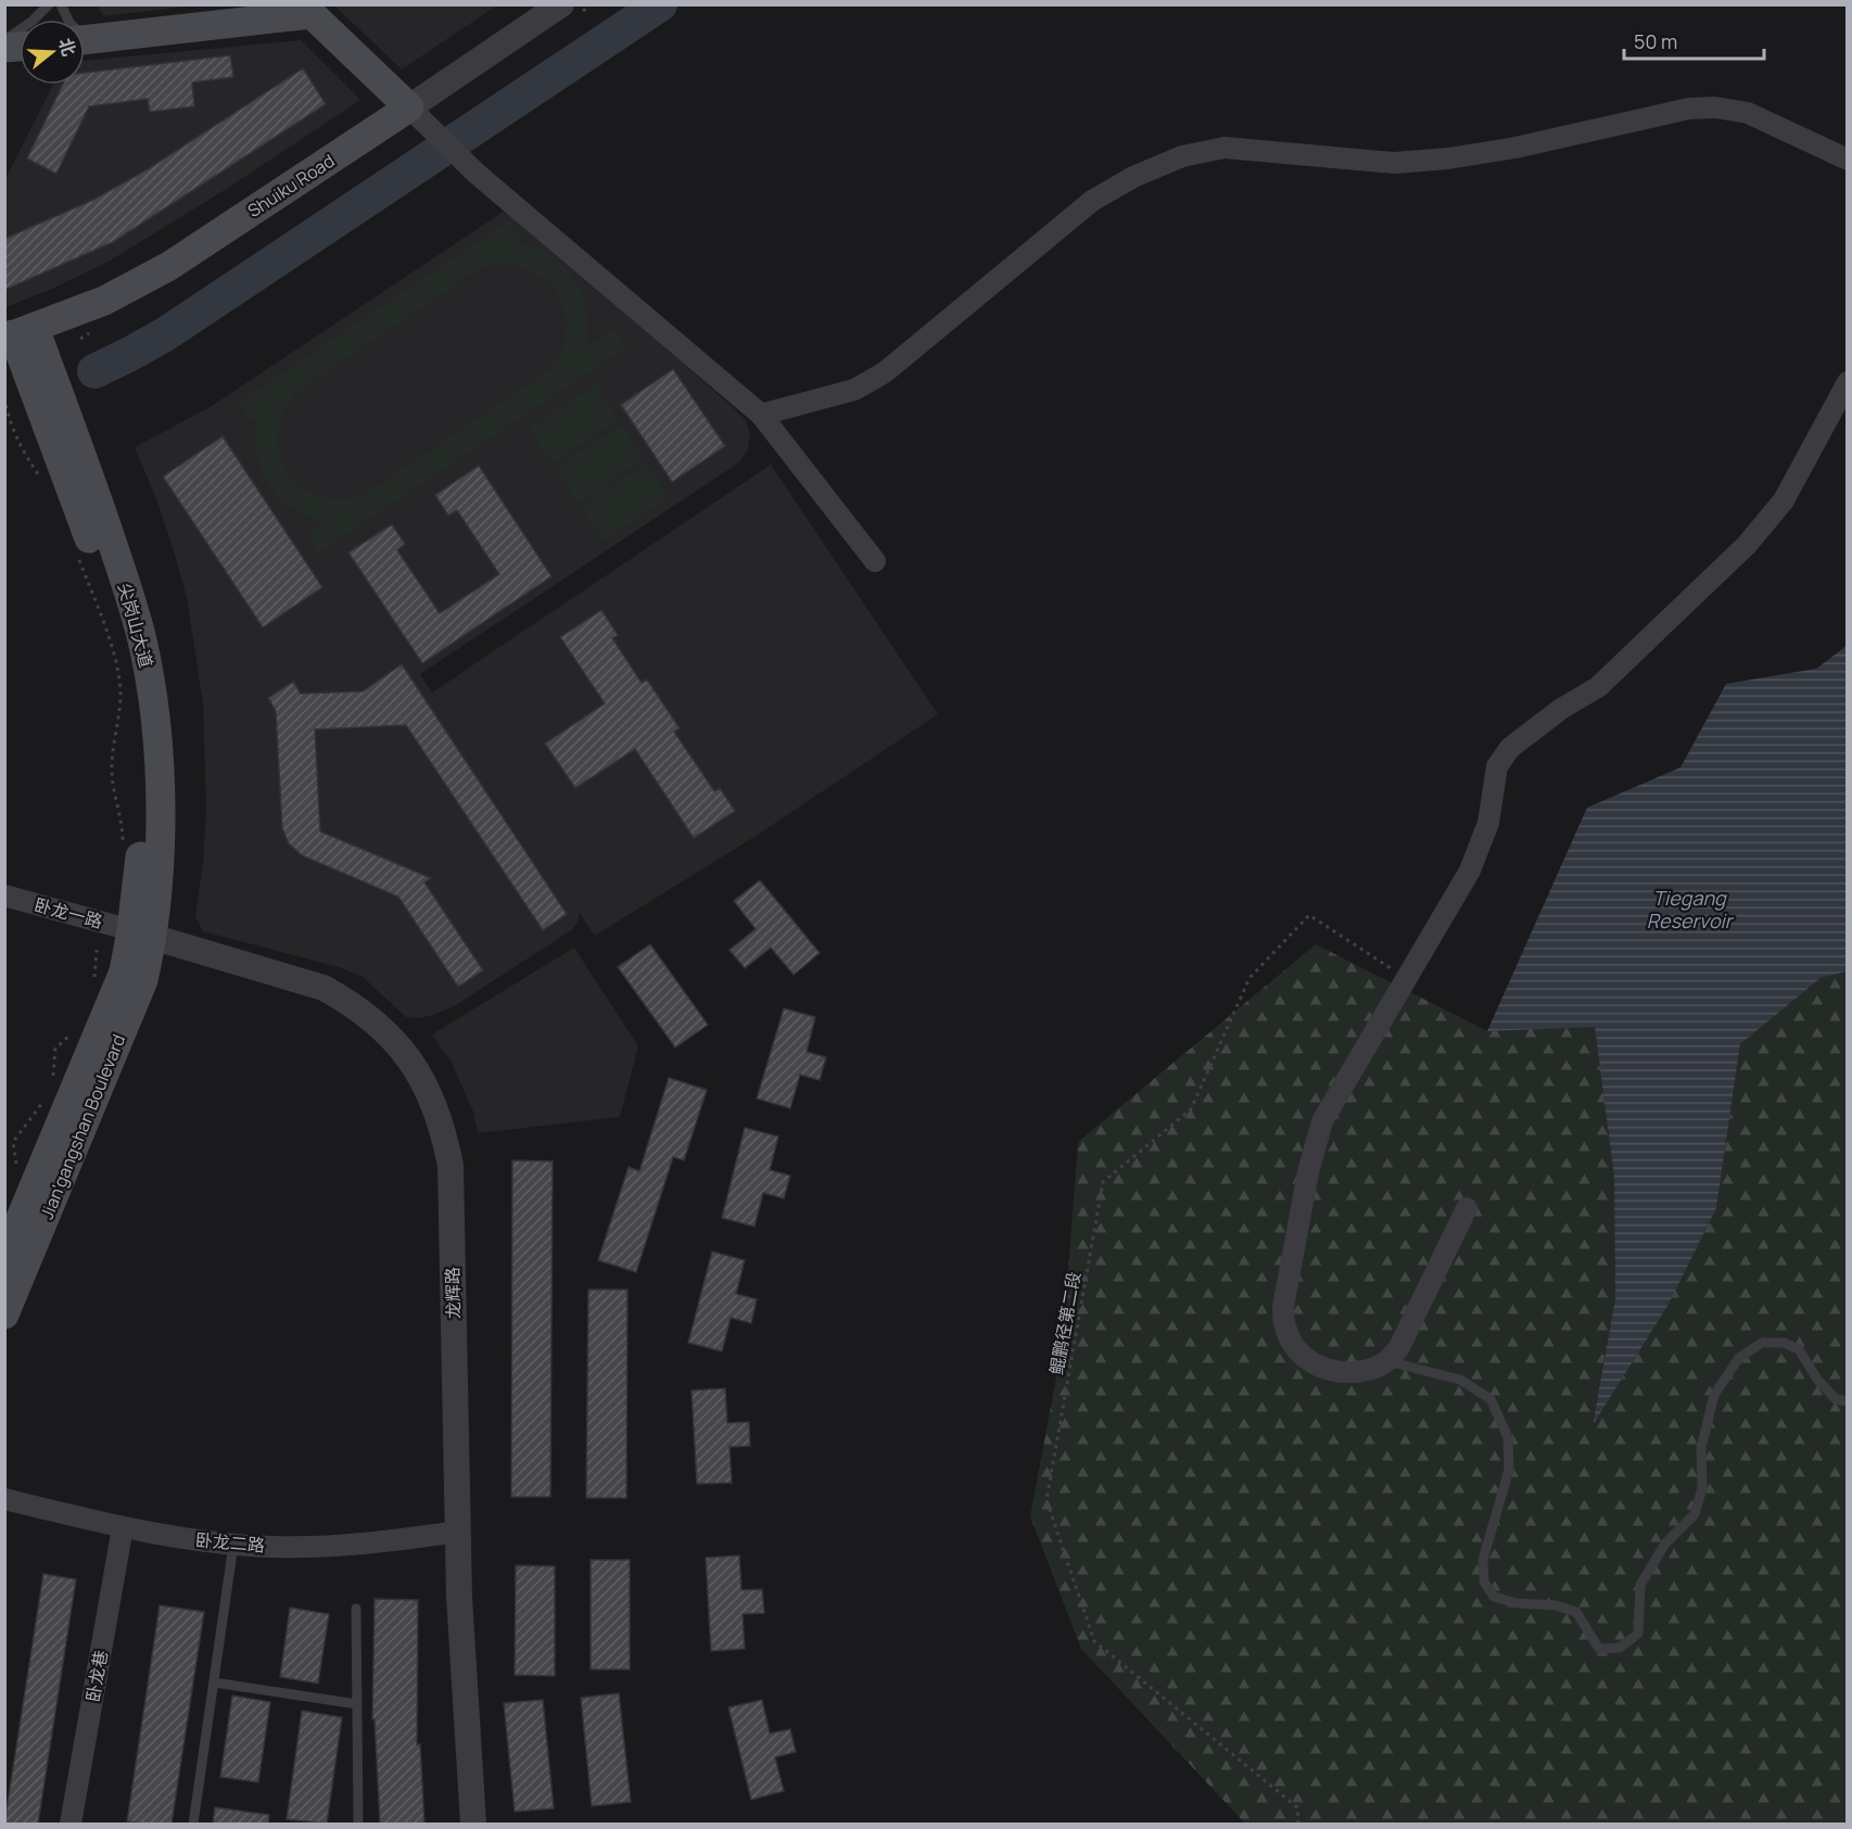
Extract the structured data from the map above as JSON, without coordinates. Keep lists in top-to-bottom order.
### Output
{
  "streets": {
    "main road": ["Shuiku Road", "尖岗山大道", "Jian'gangshan Boulevard"],
    "street": [
      "卧龙一路",
      "龙辉路",
      "卧龙二路",
      "卧龙巷"
    ],
    "path": ["鲲鹏径第二段"]
  },
  "crossings": [
    ["Shuiku Road", "尖岗山大道"],
    ["尖岗山大道", "卧龙一路"],
    ["尖岗山大道", "Jian'gangshan Boulevard"],
    ["尖岗山大道", "龙辉路"],
    ["卧龙一路", "Jian'gangshan Boulevard"],
    ["卧龙一路", "龙辉路"],
    ["Jian'gangshan Boulevard", "龙辉路"],
    ["龙辉路", "卧龙二路"],
    ["卧龙二路", "卧龙巷"]
  ],
  "water": ["Tiegang Reservoir"],
  "scale_bar": "50 m",
  "north": "right"
}
